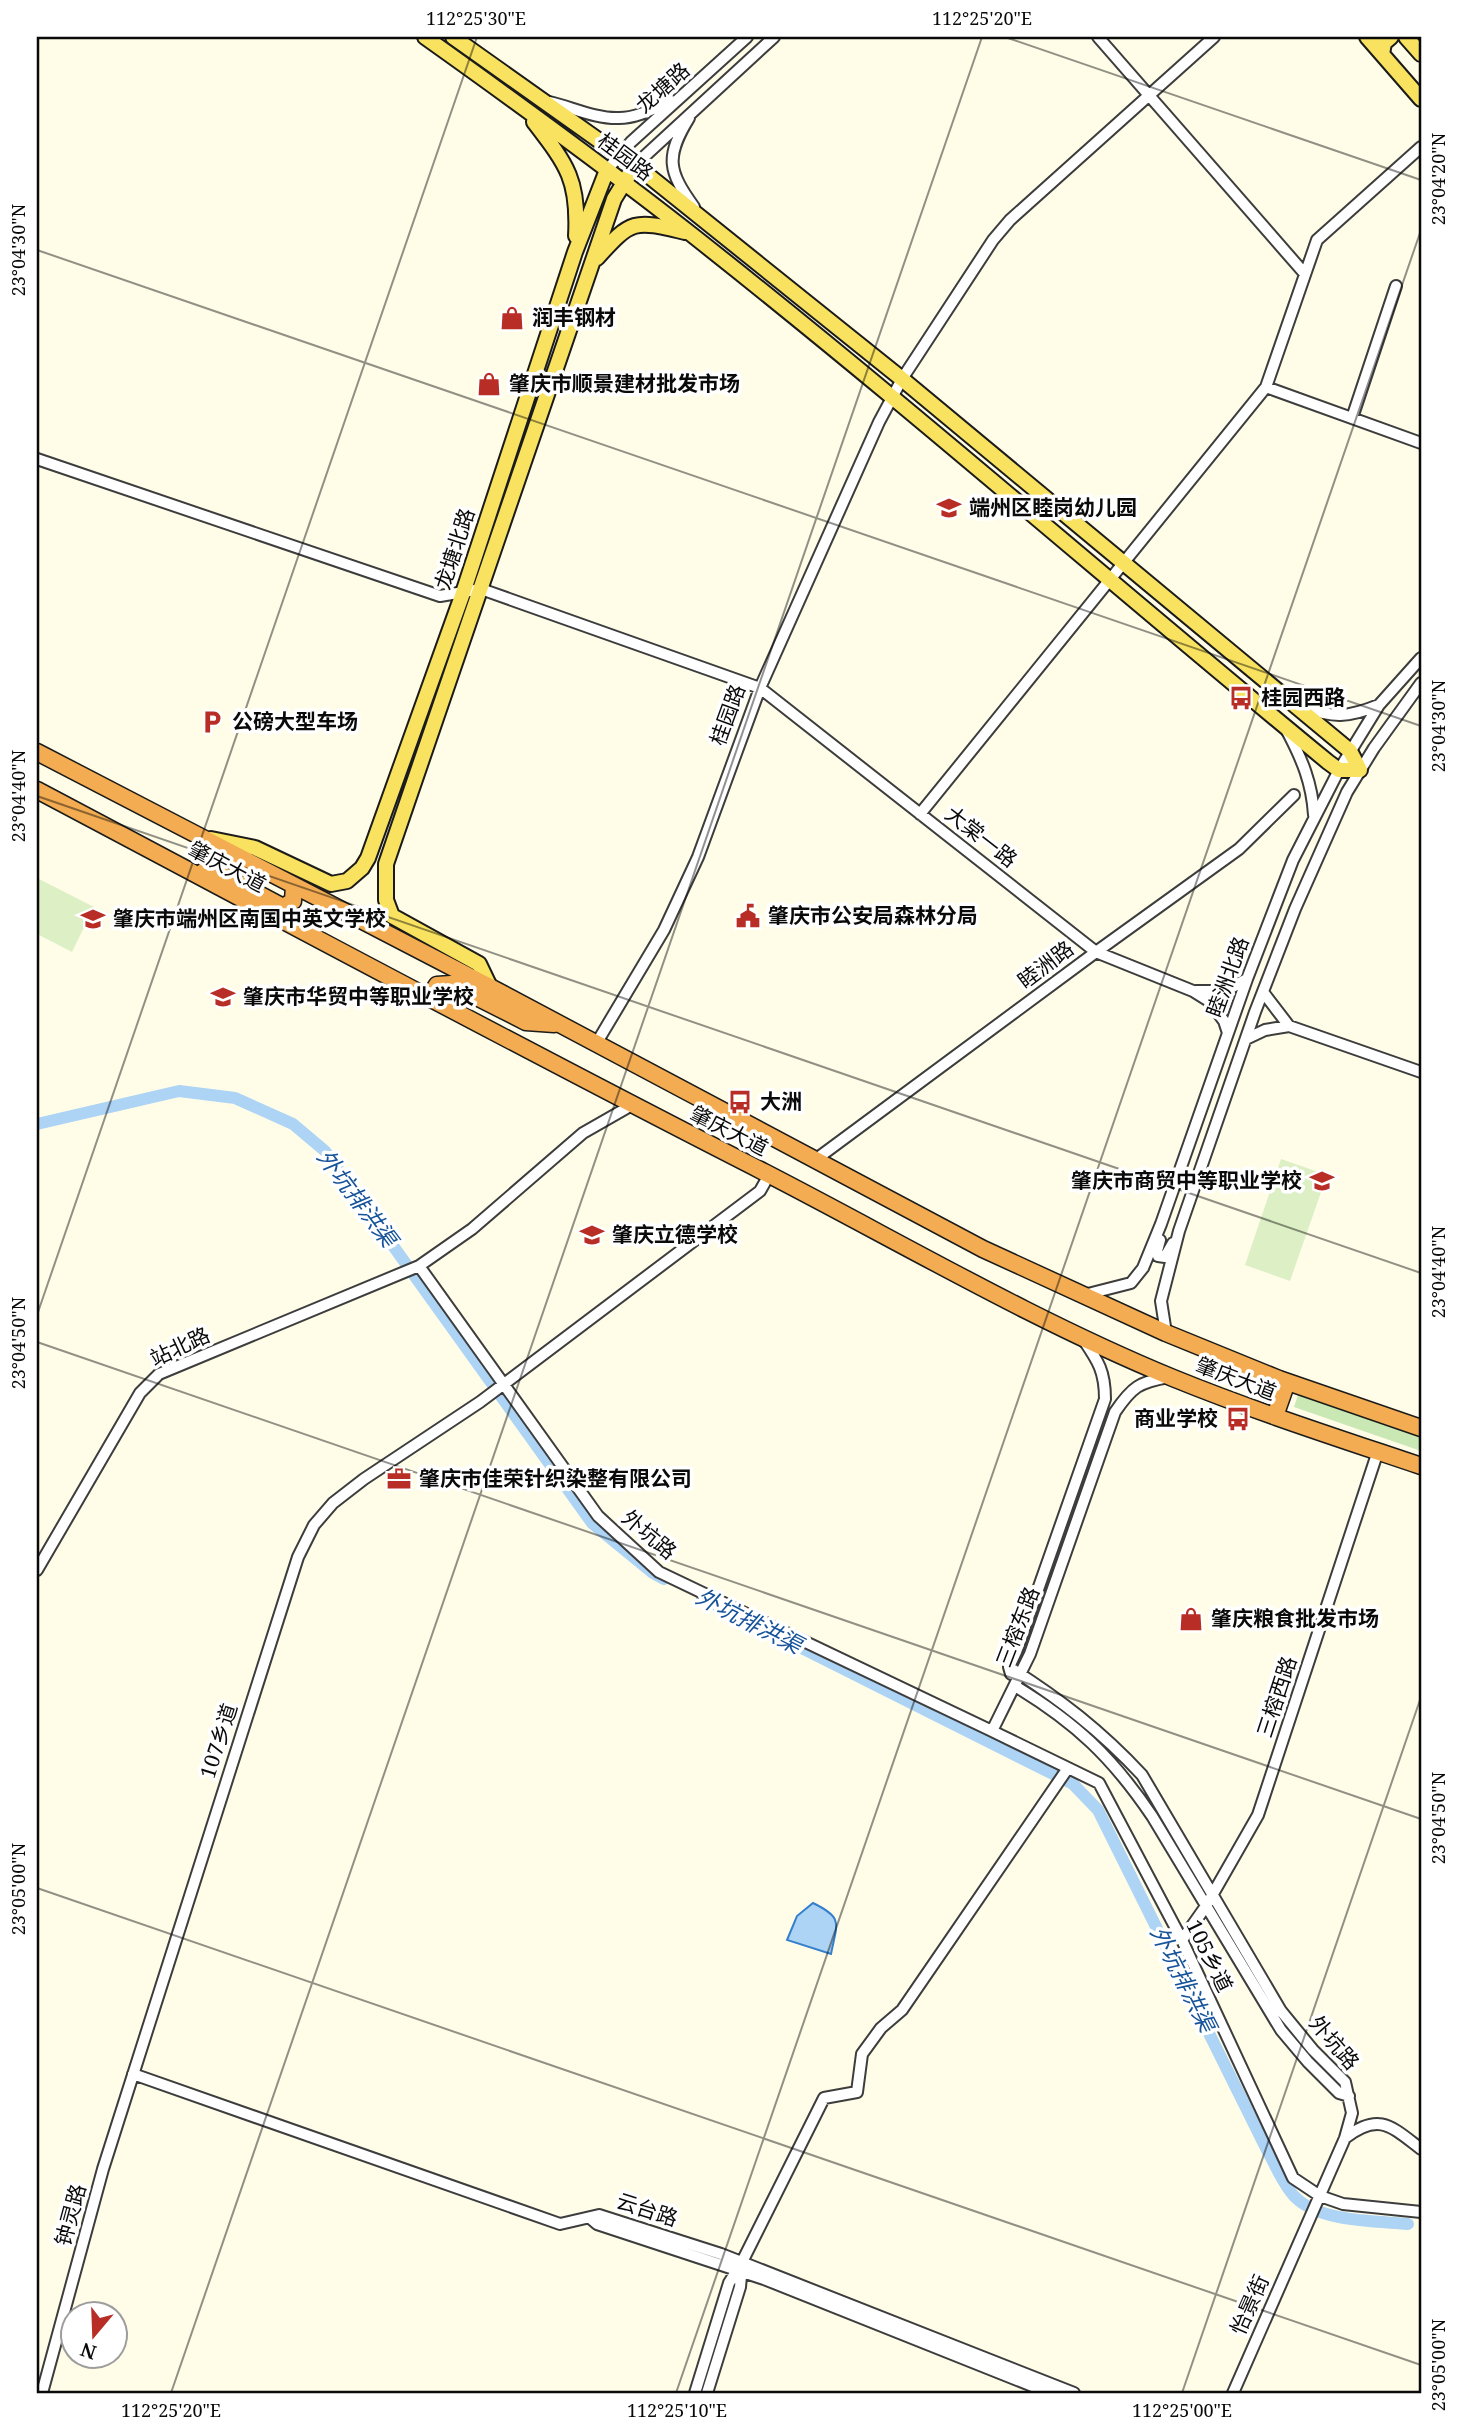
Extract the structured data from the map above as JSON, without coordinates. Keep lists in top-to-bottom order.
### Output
{
  "streets": {
    "highway": ["肇庆大道"],
    "main road": ["桂园路", "龙塘北路"],
    "street": [
      "龙塘路",
      "大棠一路",
      "睦洲路",
      "睦洲北路",
      "站北路",
      "外坑路",
      "三榕东路",
      "三榕西路",
      "107乡道",
      "105乡道",
      "云台路",
      "钟灵路",
      "怡景街"
    ]
  },
  "crossings": [
    ["龙塘路", "桂园路"],
    ["桂园路", "龙塘北路"],
    ["桂园路", "大棠一路"],
    ["桂园路", "肇庆大道"],
    ["桂园路", "睦洲北路"],
    ["龙塘北路", "大棠一路"],
    ["龙塘北路", "肇庆大道"],
    ["大棠一路", "睦洲路"],
    ["肇庆大道", "睦洲路"],
    ["肇庆大道", "睦洲北路"],
    ["肇庆大道", "三榕东路"],
    ["肇庆大道", "三榕西路"],
    ["肇庆大道", "107乡道"],
    ["站北路", "外坑路"],
    ["外坑路", "三榕东路"],
    ["外坑路", "三榕西路"],
    ["外坑路", "107乡道"],
    ["外坑路", "105乡道"],
    ["外坑路", "怡景街"],
    ["三榕西路", "105乡道"],
    ["107乡道", "云台路"],
    ["107乡道", "钟灵路"],
    ["105乡道", "怡景街"]
  ],
  "water": ["外坑排洪渠"],
  "places": {
    "shop": ["润丰钢材", "肇庆市顺景建材批发市场", "肇庆粮食批发市场"],
    "school or university": [
      "端州区睦岗幼儿园",
      "肇庆市端州区南国中英文学校",
      "肇庆市华贸中等职业学校",
      "肇庆市商贸中等职业学校",
      "肇庆立德学校"
    ],
    "bus stop": ["桂园西路", "大洲", "商业学校"],
    "parking": ["公磅大型车场"],
    "public building": ["肇庆市公安局森林分局"],
    "office": ["肇庆市佳荣针织染整有限公司"]
  },
  "north": "bottom",
  "coordinates": [
    "112°25'30\"E",
    "112°25'20\"E",
    "23°04'20\"N",
    "23°04'30\"N",
    "23°04'40\"N",
    "23°04'50\"N",
    "23°05'00\"N",
    "112°25'10\"E",
    "112°25'00\"E"
  ]
}
